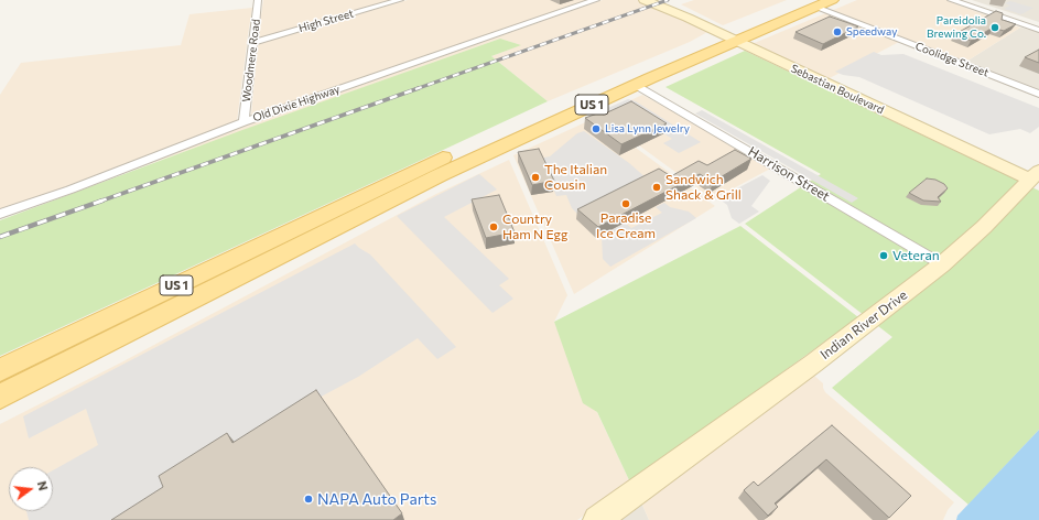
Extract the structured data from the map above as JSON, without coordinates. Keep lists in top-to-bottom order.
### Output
{
  "streets": {
    "main road": ["US 1"],
    "street": [
      "High Street",
      "Coolidge Street",
      "Woodmere Road",
      "Sebastian Boulevard",
      "Old Dixie Highway",
      "Harrison Street",
      "Indian River Drive"
    ]
  },
  "crossings": [
    ["High Street", "Woodmere Road"],
    ["Coolidge Street", "US 1"],
    ["Woodmere Road", "Old Dixie Highway"],
    ["Sebastian Boulevard", "US 1"],
    ["Sebastian Boulevard", "Indian River Drive"],
    ["US 1", "Harrison Street"],
    ["Harrison Street", "Indian River Drive"]
  ],
  "places": [
    "Pareidolia Brewing Co.",
    "Speedway",
    "Lisa Lynn Jewelry",
    "The Italian Cousin",
    "Sandwich Shack & Grill",
    "Paradise Ice Cream",
    "Country Ham N Egg",
    "Veteran",
    "NAPA Auto Parts"
  ],
  "north": "right"
}
